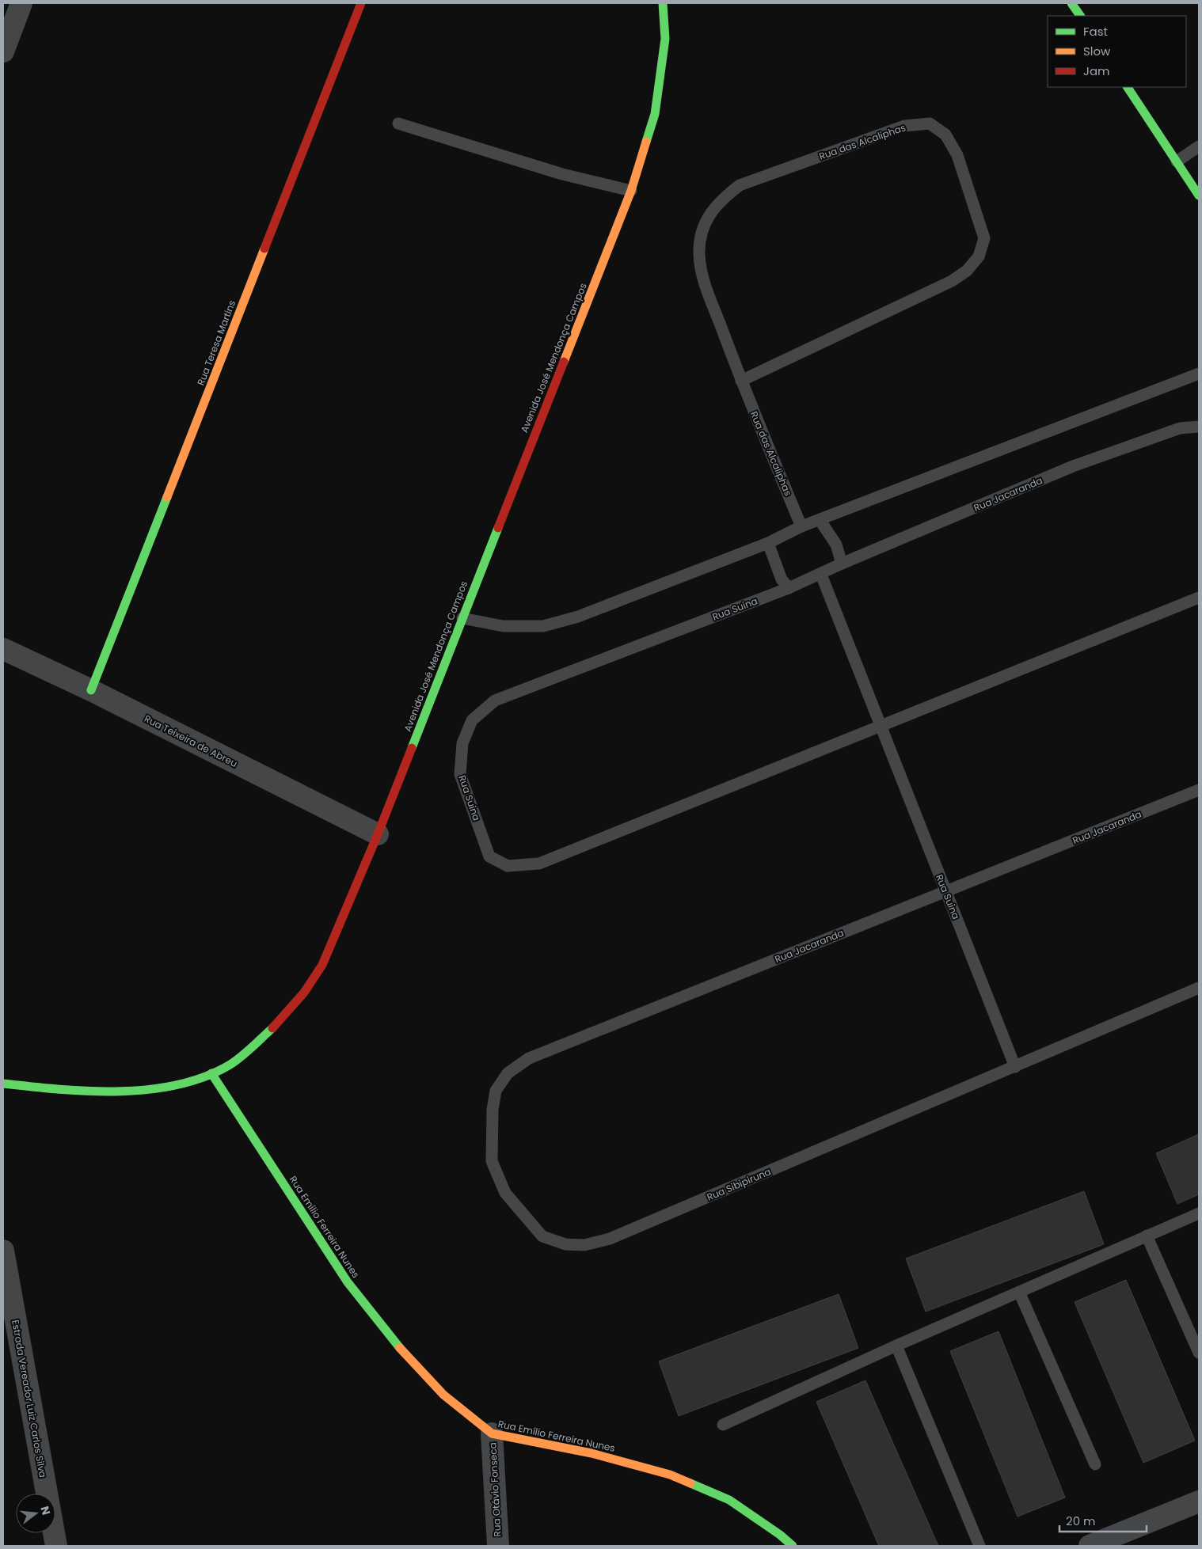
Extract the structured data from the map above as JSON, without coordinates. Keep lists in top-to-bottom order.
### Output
{
  "streets": {
    "main road": ["Rua Teresa Martins", "Avenida José Mendonça Campos", "Rua Emílio Ferreira Nunes"],
    "street": ["Rua Teixeira de Abreu", "Estrada Vereador Luiz Carlos Silva", "Rua Otávio Fonseca"],
    "lane": [
      "Rua das Alcaliphas",
      "Rua Jacaranda",
      "Rua Suina",
      "Rua Sibipiruna"
    ]
  },
  "crossings": [
    ["Rua Teresa Martins", "Rua Teixeira de Abreu"],
    ["Avenida José Mendonça Campos", "Rua Teixeira de Abreu"],
    ["Avenida José Mendonça Campos", "Rua Emílio Ferreira Nunes"],
    ["Rua Jacaranda", "Rua Suina"],
    ["Rua Jacaranda", "Rua Sibipiruna"],
    ["Rua Suina", "Rua Sibipiruna"],
    ["Rua Emílio Ferreira Nunes", "Rua Otávio Fonseca"]
  ],
  "legend": ["Fast", "Slow", "Jam"],
  "scale_bar": "20 m",
  "north": "right"
}
